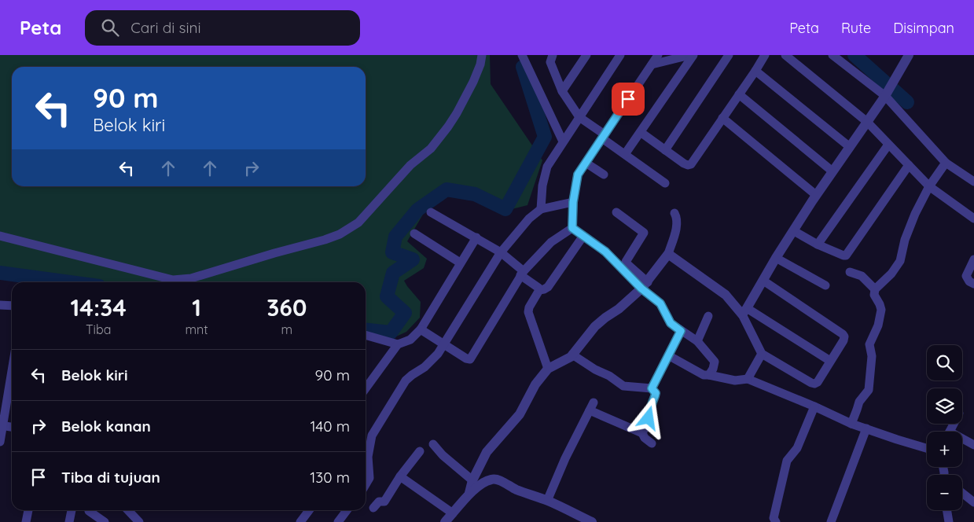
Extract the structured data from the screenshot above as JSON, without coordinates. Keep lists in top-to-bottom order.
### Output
{
  "page": {
    "header": "Peta",
    "search": "Cari di sini",
    "nav": ["Peta", "Rute", "Disimpan"],
    "turn": ["90 m", "Belok kiri"],
    "eta": [
      "14:34",
      "Tiba",
      "1",
      "mnt",
      "360",
      "m"
    ],
    "map_buttons": ["+", "−"],
    "list": [
      {
        "name": "Belok kiri",
        "value": "90 m"
      },
      {
        "name": "Belok kanan",
        "value": "140 m"
      },
      {
        "name": "Tiba di tujuan",
        "value": "130 m"
      }
    ]
  }
}
